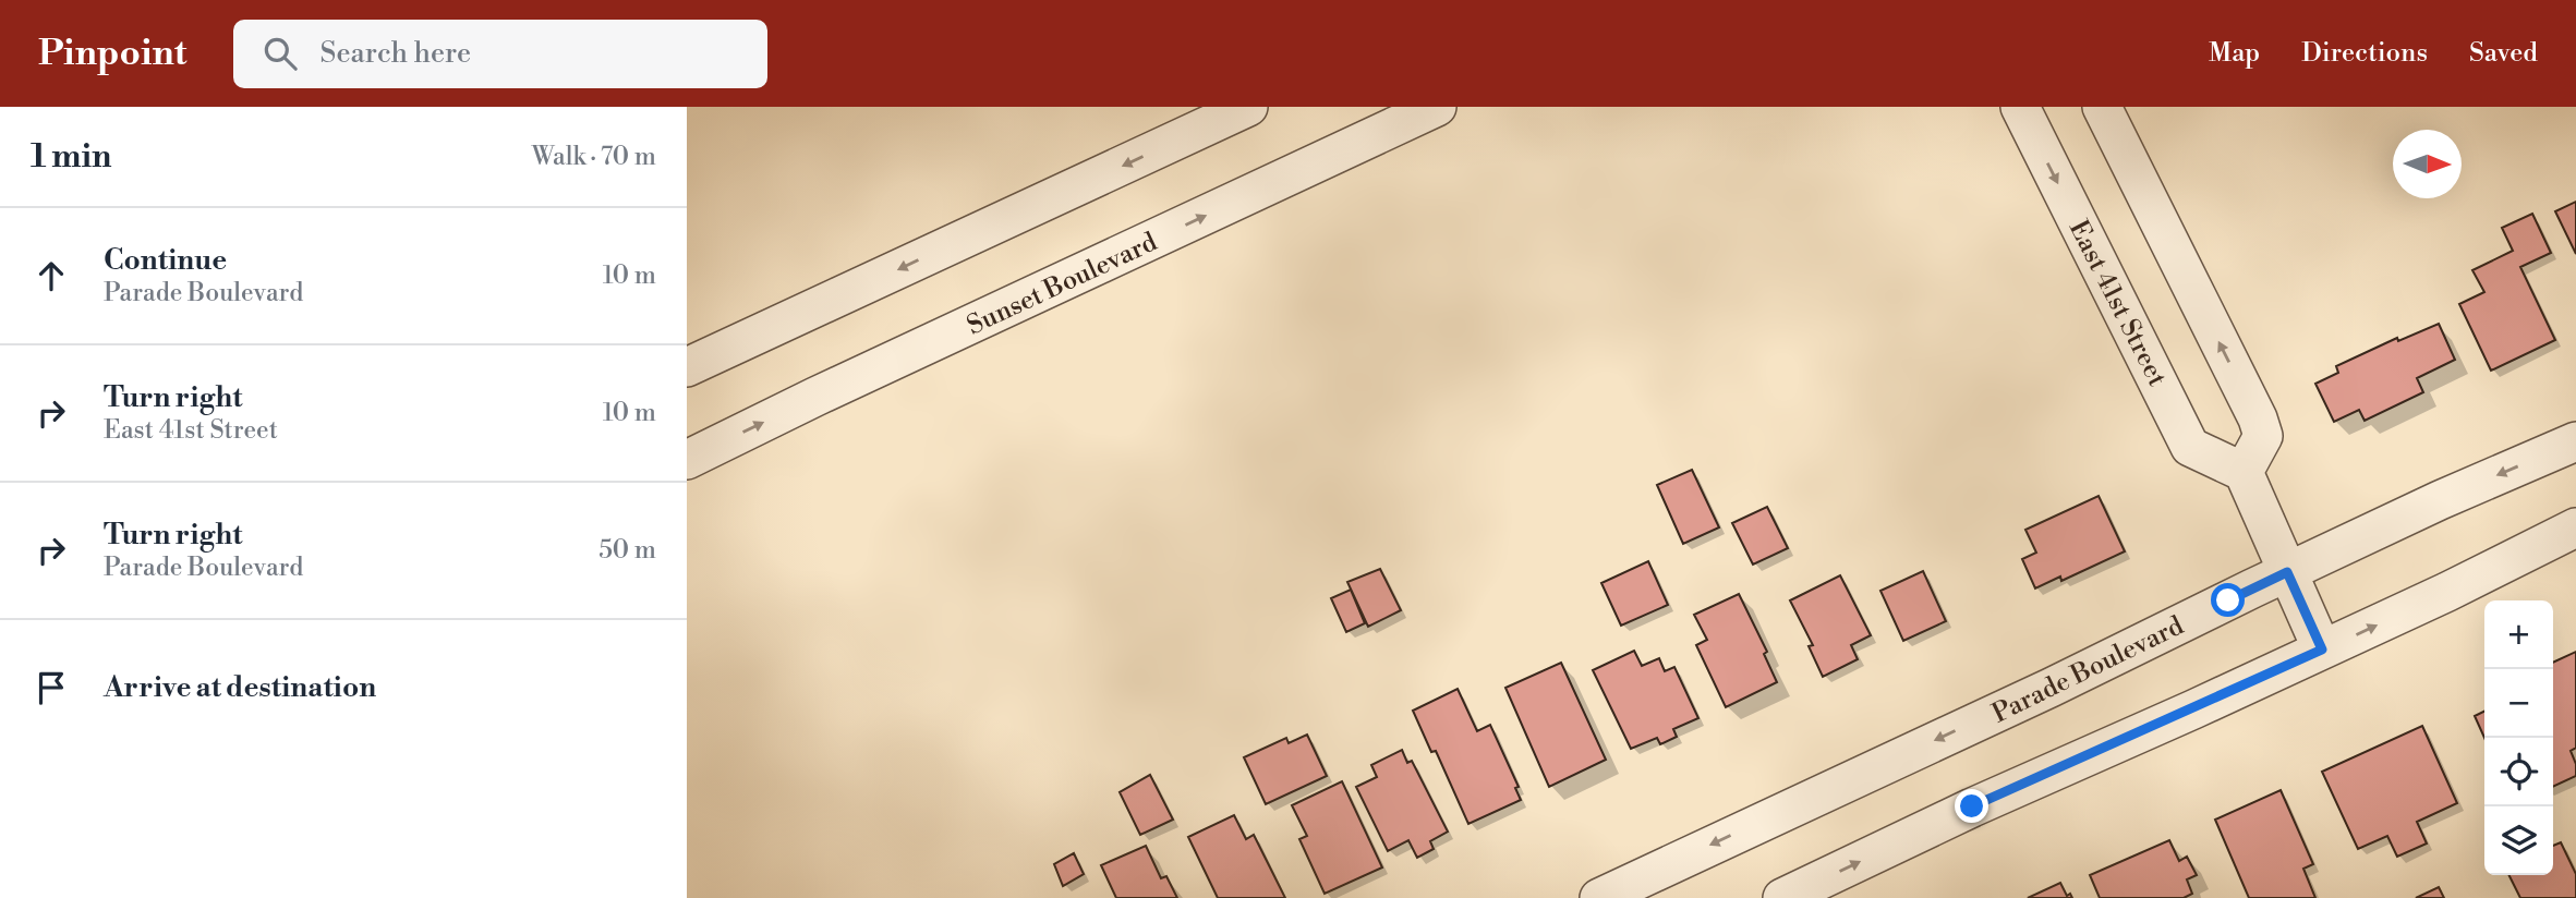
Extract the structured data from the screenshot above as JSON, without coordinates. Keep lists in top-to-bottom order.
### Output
{
  "streets": {
    "street": ["Sunset Boulevard", "East 41st Street", "Parade Boulevard"]
  },
  "north": "right",
  "page": {
    "header": "Pinpoint",
    "search": "Search here",
    "nav": ["Map", "Directions", "Saved"],
    "heading": ["1 min", "Walk · 70 m"],
    "list": [
      ["Continue", "Parade Boulevard", "10 m"],
      ["Turn right", "East 41st Street", "10 m"],
      ["Turn right", "Parade Boulevard", "50 m"],
      "Arrive at destination"
    ],
    "map_buttons": ["+", "−"]
  }
}
